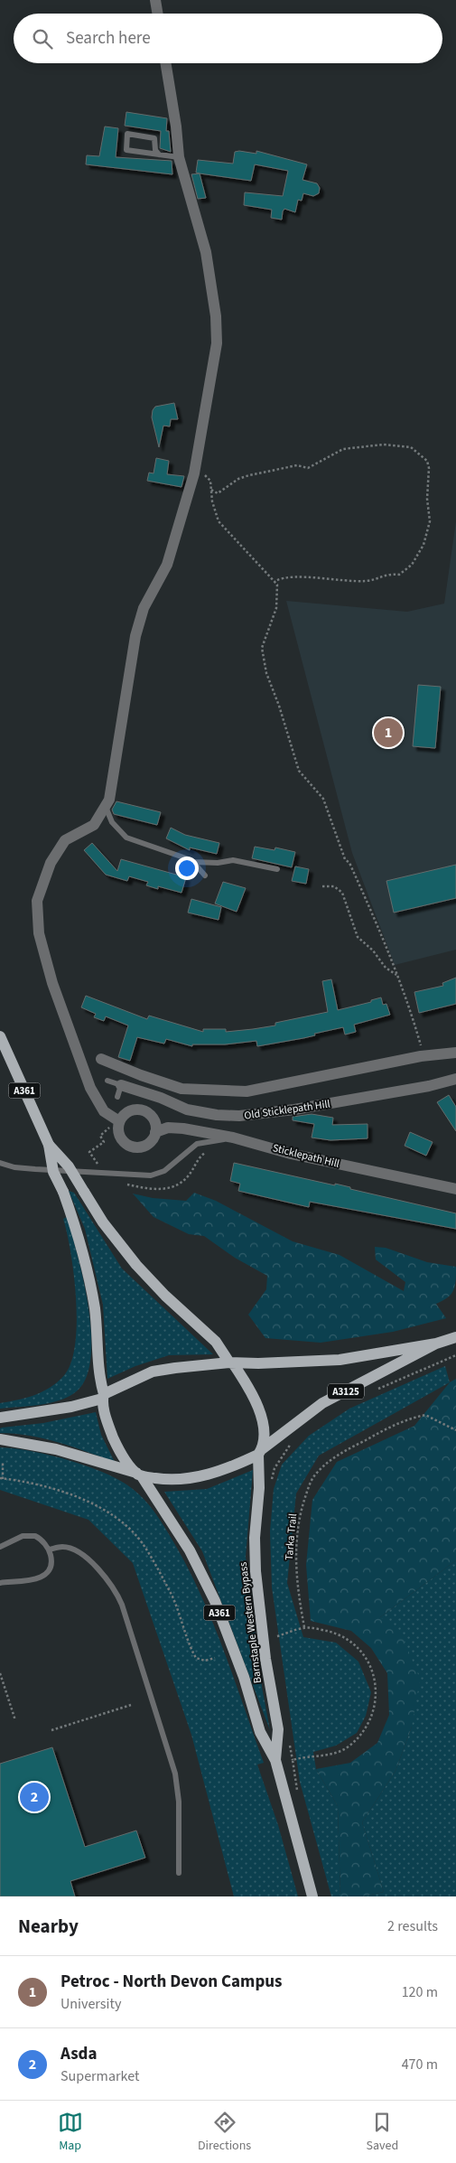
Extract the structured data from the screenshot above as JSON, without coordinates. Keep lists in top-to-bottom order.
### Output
{
  "streets": {
    "main road": ["A361", "A3125", "Barnstaple Western Bypass"],
    "street": ["Old Sticklepath Hill", "Sticklepath Hill"],
    "path": ["Tarka Trail"]
  },
  "crossings": [
    ["A361", "A3125"],
    ["A361", "Barnstaple Western Bypass"],
    ["A3125", "Barnstaple Western Bypass"]
  ],
  "page": {
    "search": "Search here",
    "pins": ["1", "2"],
    "heading": ["Nearby", "2 results"],
    "list": [
      {
        "mark": "1",
        "name": "Petroc - North Devon Campus",
        "note": "University",
        "value": "120 m"
      },
      {
        "mark": "2",
        "name": "Asda",
        "note": "Supermarket",
        "value": "470 m"
      }
    ],
    "nav": ["Map", "Directions", "Saved"]
  }
}
